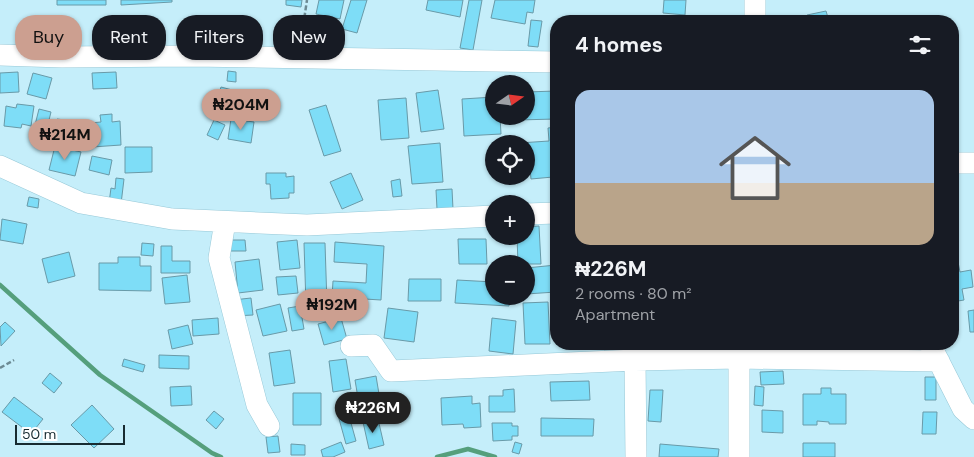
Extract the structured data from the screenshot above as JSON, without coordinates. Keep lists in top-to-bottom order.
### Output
{
  "scale_bar": "50 m",
  "north": "right",
  "page": {
    "chip": [
      "Buy",
      "Rent",
      "Filters",
      "New"
    ],
    "heading": "4 homes",
    "map_buttons": ["+", "−"],
    "list": [
      {
        "name": "₦226M",
        "note": "2 rooms · 80 m² · Apartment"
      }
    ],
    "price": [
      "₦204M",
      "₦214M",
      "₦192M",
      "₦226M"
    ],
    "scale": "50 m"
  }
}
